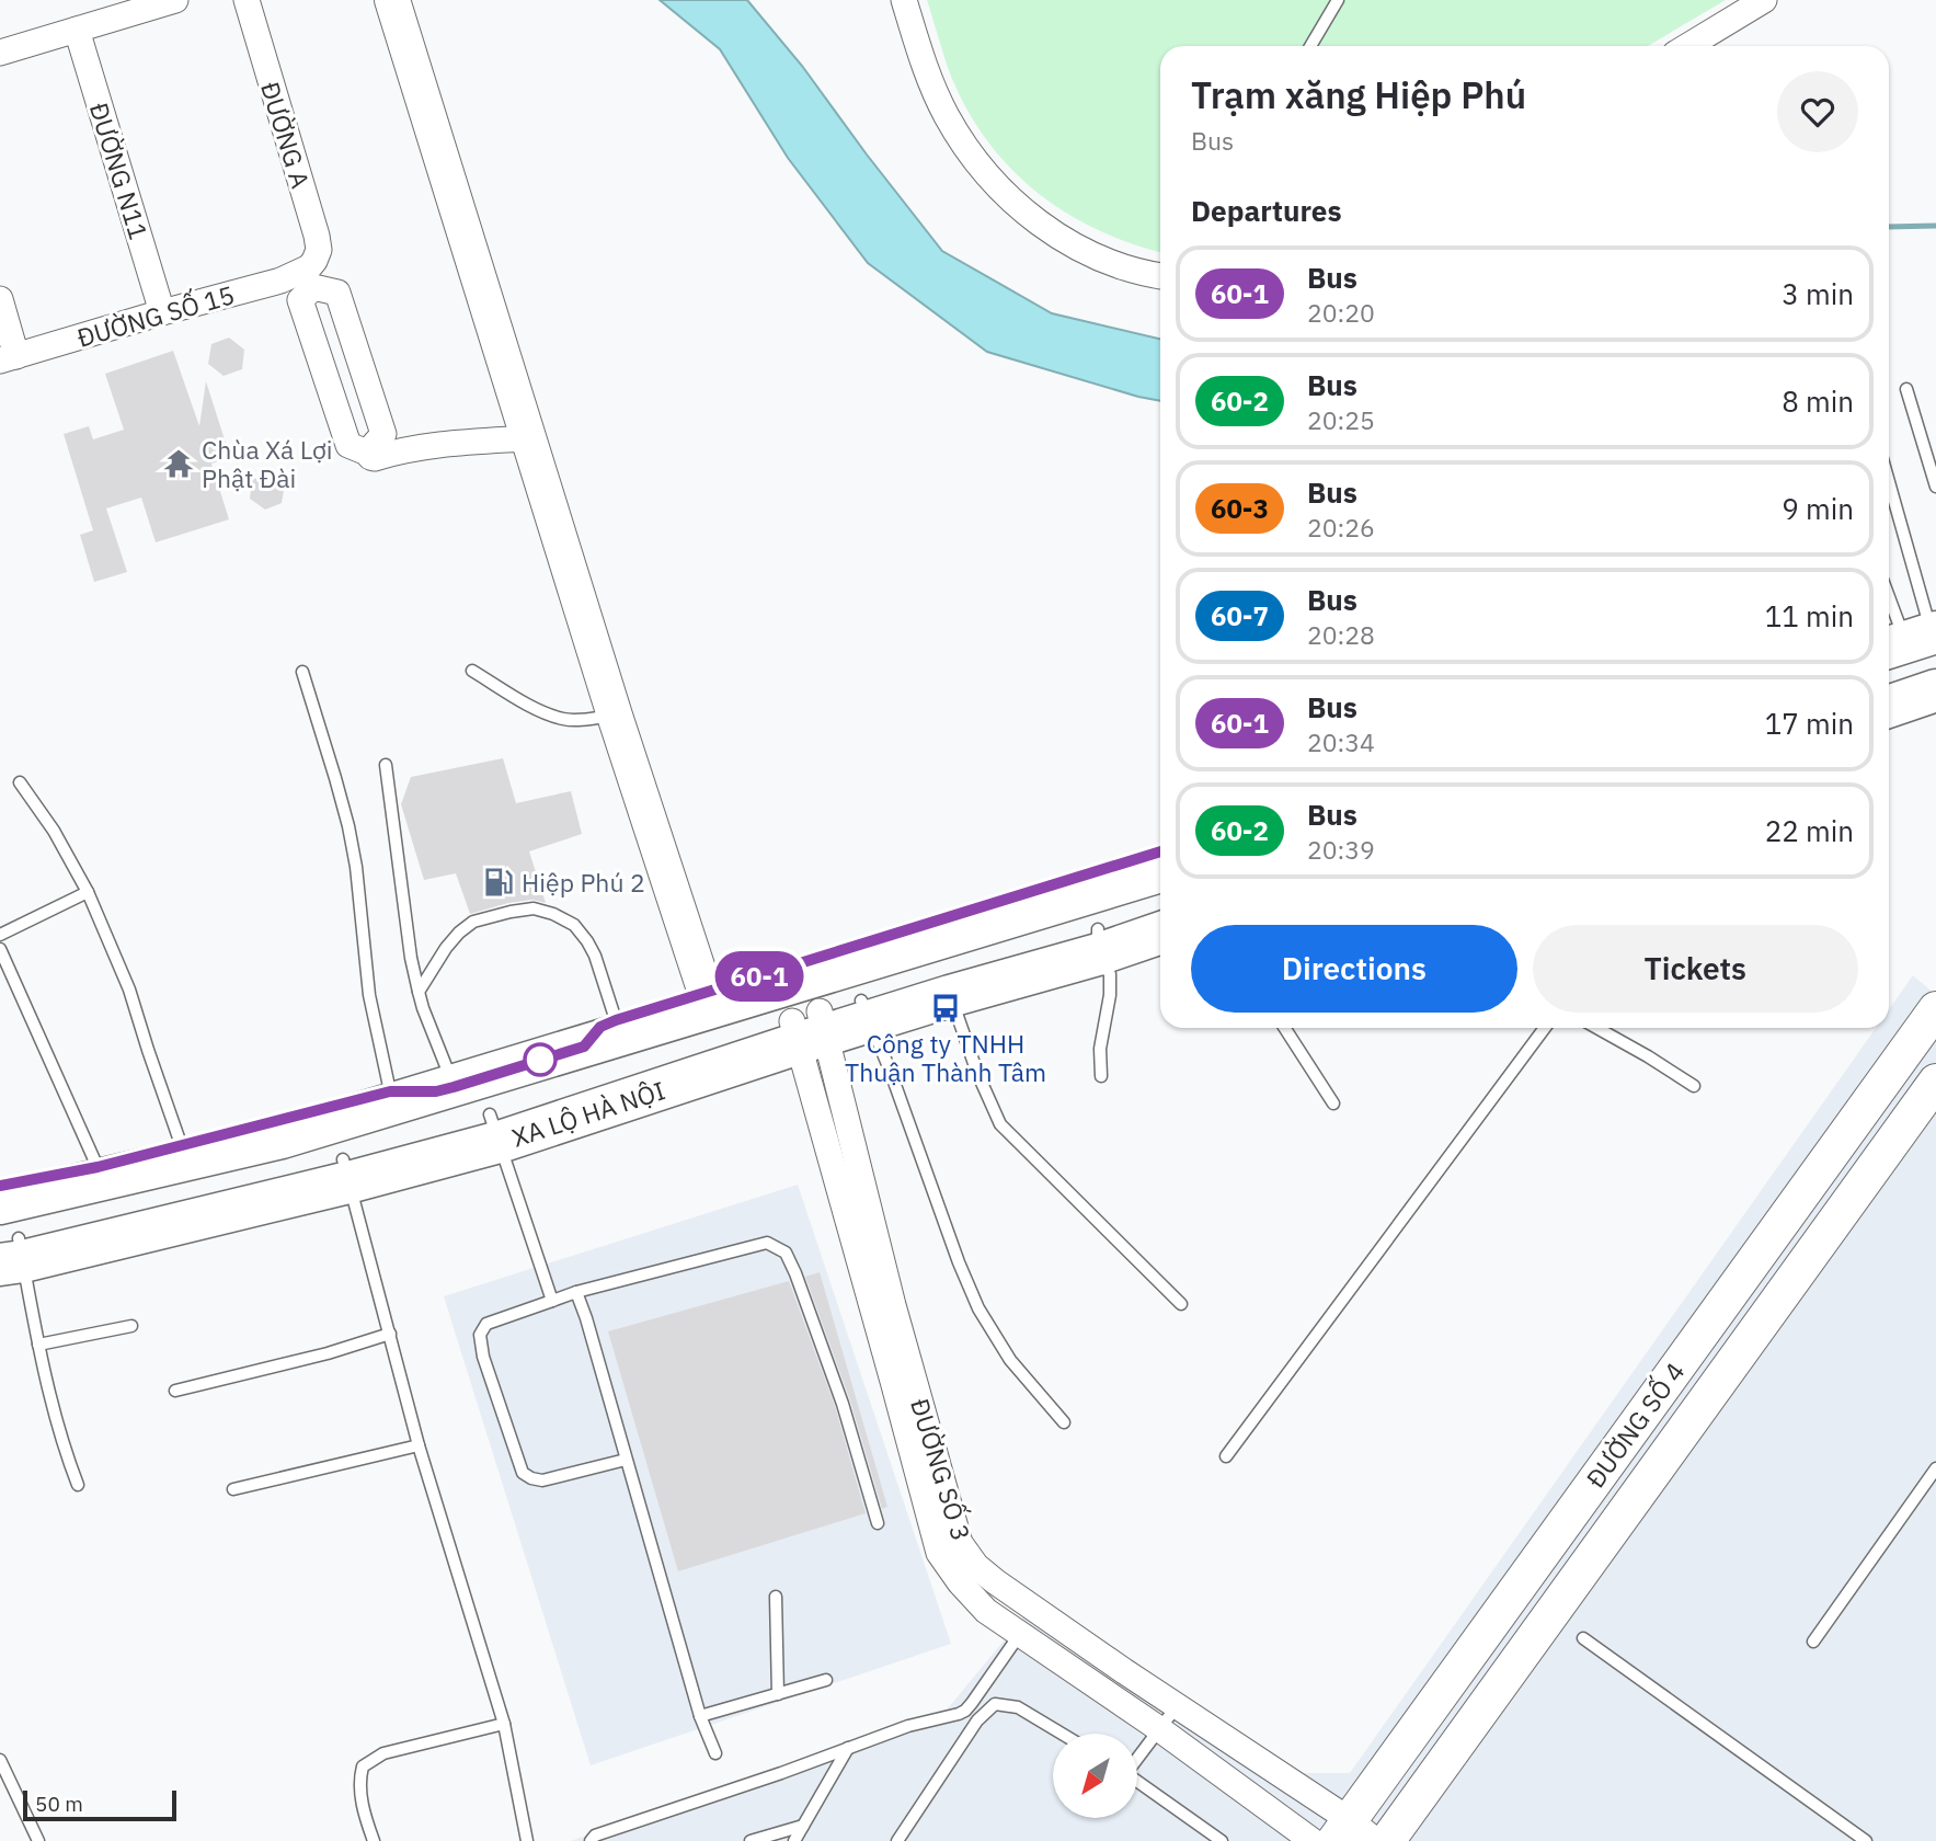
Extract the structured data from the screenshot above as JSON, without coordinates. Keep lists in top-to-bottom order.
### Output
{
  "streets": {
    "highway": ["XA LỘ HÀ NỘI"],
    "street": [
      "ĐƯỜNG A",
      "ĐƯỜNG N11",
      "ĐƯỜNG SỐ 15",
      "ĐƯỜNG SỐ 4",
      "ĐƯỜNG SỐ 3"
    ]
  },
  "crossings": [
    ["ĐƯỜNG A", "ĐƯỜNG SỐ 15"],
    ["ĐƯỜNG N11", "ĐƯỜNG SỐ 15"],
    ["XA LỘ HÀ NỘI", "ĐƯỜNG SỐ 3"],
    ["ĐƯỜNG SỐ 4", "ĐƯỜNG SỐ 3"]
  ],
  "places": {
    "temple": ["Chùa Xá Lợi Phật Đài"],
    "fuel station": ["Hiệp Phú 2"],
    "bus stop": ["Công ty TNHH Thuận Thành Tâm"]
  },
  "lines": ["bus line 60-1"],
  "scale_bar": "50 m",
  "north": "bottom left",
  "page": {
    "on_map": "60-1",
    "heading": [
      ["Trạm xăng Hiệp Phú", "Bus"],
      "Departures"
    ],
    "list": [
      {
        "mark": "60-1",
        "name": "Bus",
        "note": "20:20",
        "value": "3 min"
      },
      {
        "mark": "60-2",
        "name": "Bus",
        "note": "20:25",
        "value": "8 min"
      },
      {
        "mark": "60-3",
        "name": "Bus",
        "note": "20:26",
        "value": "9 min"
      },
      {
        "mark": "60-7",
        "name": "Bus",
        "note": "20:28",
        "value": "11 min"
      },
      {
        "mark": "60-1",
        "name": "Bus",
        "note": "20:34",
        "value": "17 min"
      },
      {
        "mark": "60-2",
        "name": "Bus",
        "note": "20:39",
        "value": "22 min"
      }
    ],
    "buttons": ["Directions", "Tickets"],
    "scale": "50 m"
  }
}
